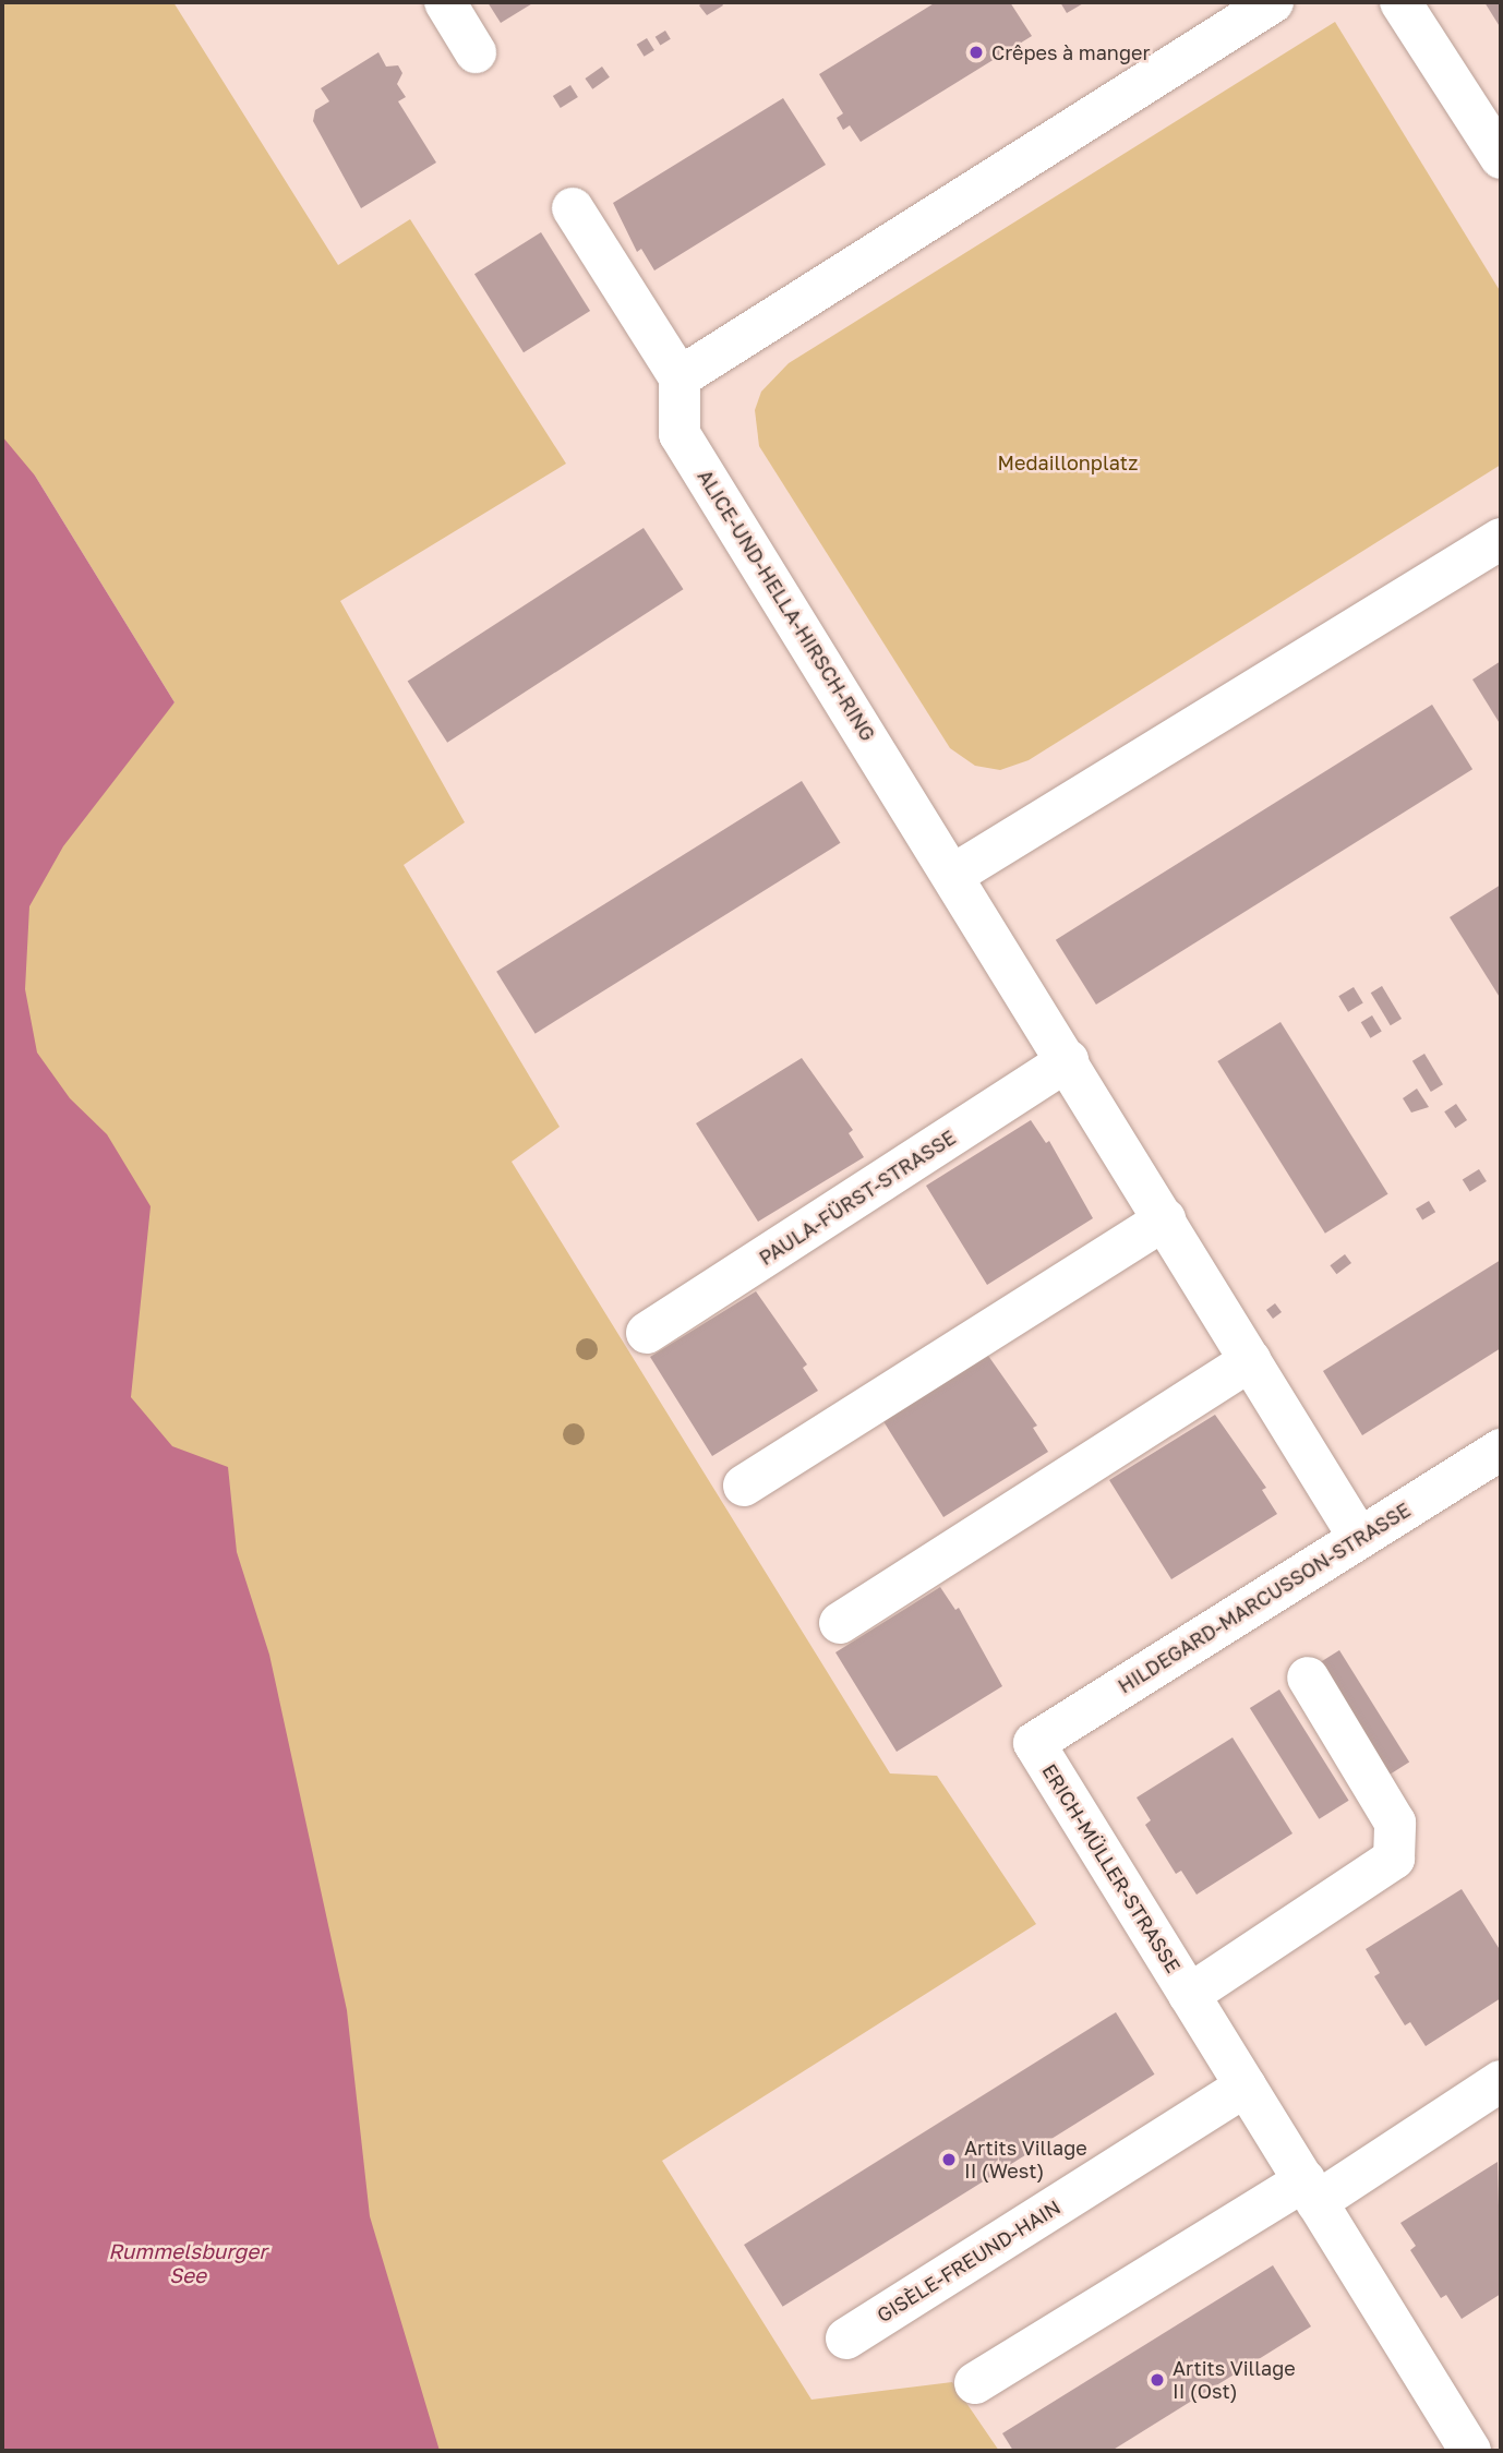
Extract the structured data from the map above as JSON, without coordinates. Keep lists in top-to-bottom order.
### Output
{
  "streets": {
    "street": [
      "ALICE-UND-HELLA-HIRSCH-RING",
      "PAULA-FÜRST-STRASSE",
      "HILDEGARD-MARCUSSON-STRASSE",
      "ERICH-MÜLLER-STRASSE",
      "GISÈLE-FREUND-HAIN"
    ]
  },
  "crossings": [
    ["HILDEGARD-MARCUSSON-STRASSE", "ERICH-MÜLLER-STRASSE"],
    ["ERICH-MÜLLER-STRASSE", "GISÈLE-FREUND-HAIN"]
  ],
  "water": ["Rummelsburger See"],
  "parks": ["Medaillonplatz"],
  "places": ["Crêpes à manger", "Artits Village II (West)", "Artits Village II (Ost)"]
}
